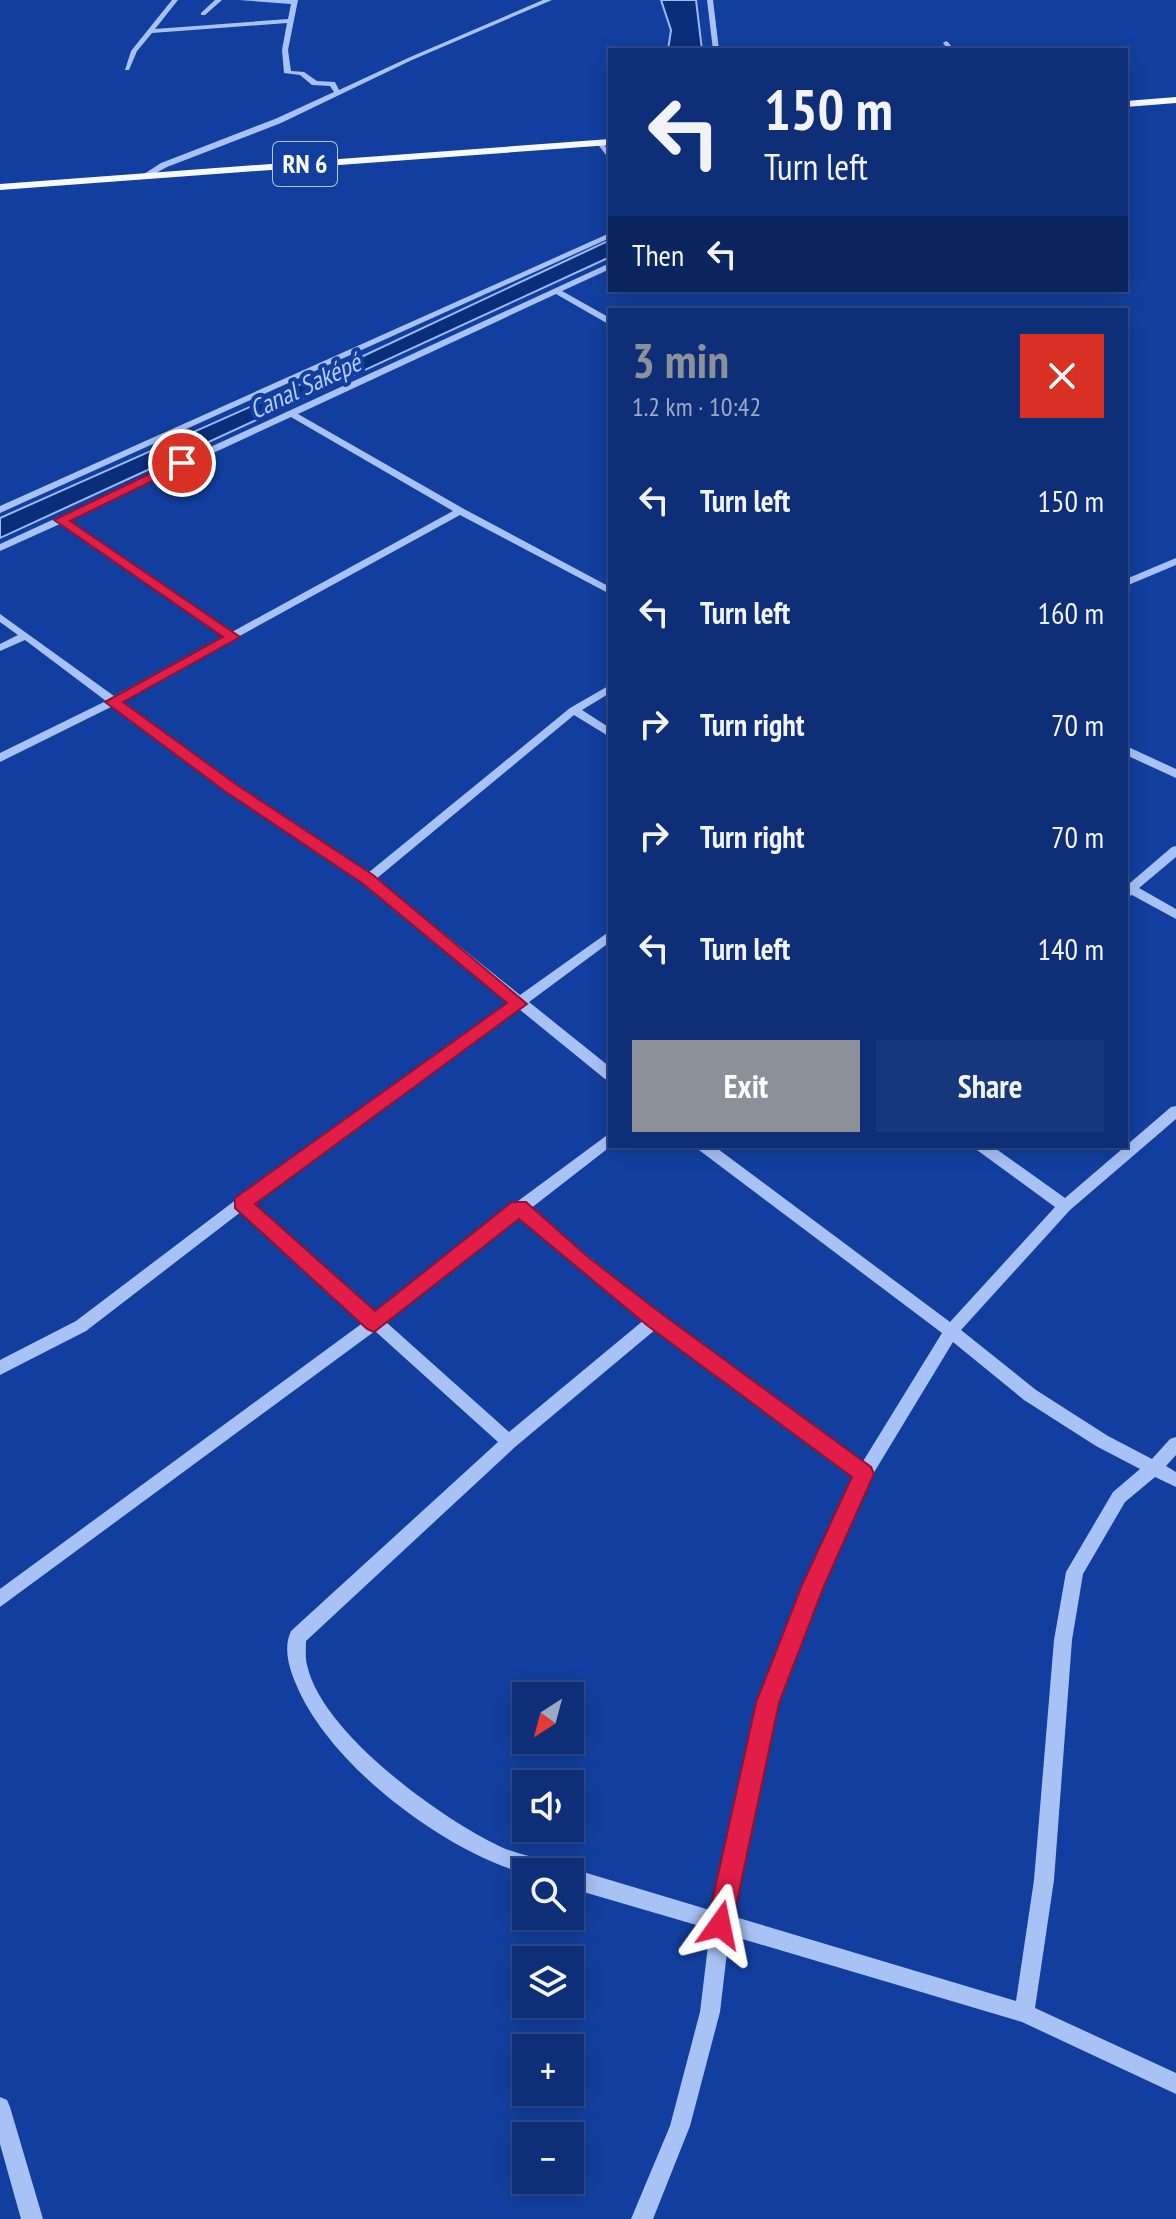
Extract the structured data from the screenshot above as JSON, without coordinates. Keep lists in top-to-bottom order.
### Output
{
  "streets": {
    "main road": ["RN 6"]
  },
  "water": ["Canal Saképé"],
  "north": "bottom left",
  "page": {
    "turn": ["150 m", "Turn left"],
    "then": "Then",
    "heading": ["3 min", "1.2 km · 10:42"],
    "list": [
      {
        "name": "Turn left",
        "value": "150 m"
      },
      {
        "name": "Turn left",
        "value": "160 m"
      },
      {
        "name": "Turn right",
        "value": "70 m"
      },
      {
        "name": "Turn right",
        "value": "70 m"
      },
      {
        "name": "Turn left",
        "value": "140 m"
      }
    ],
    "buttons": ["Exit", "Share"],
    "map_buttons": ["+", "−"]
  }
}
